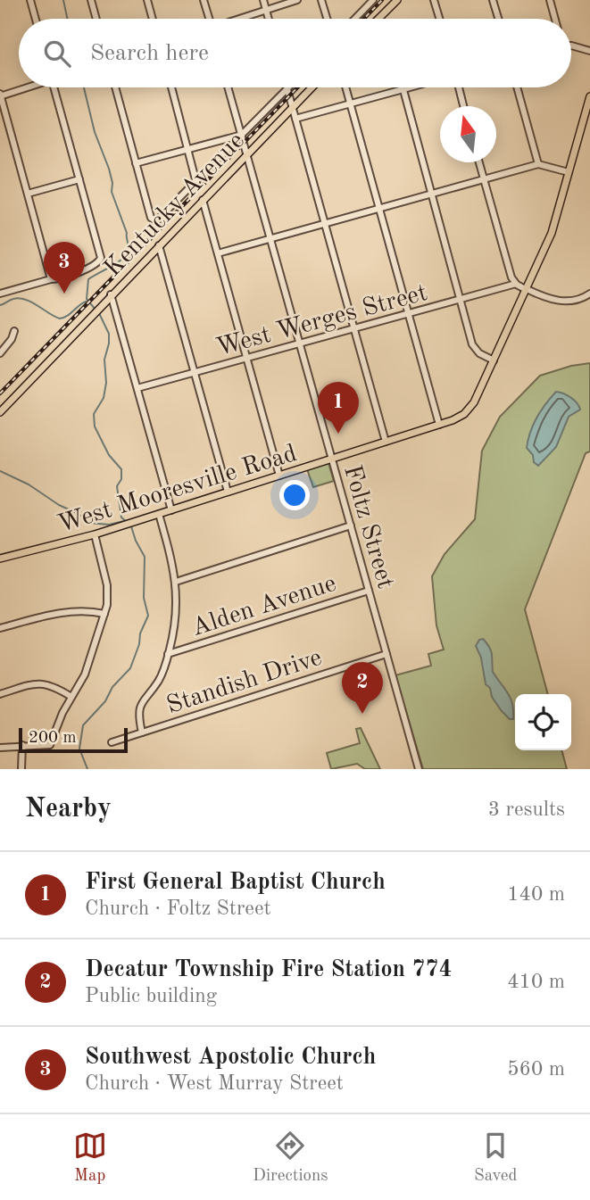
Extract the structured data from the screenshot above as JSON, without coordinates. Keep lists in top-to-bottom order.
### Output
{
  "streets": {
    "main road": ["Kentucky Avenue", "West Mooresville Road"],
    "street": [
      "West Werges Street",
      "Foltz Street",
      "Alden Avenue",
      "Standish Drive"
    ]
  },
  "crossings": [
    ["Kentucky Avenue", "Foltz Street"],
    ["West Werges Street", "Foltz Street"],
    ["West Mooresville Road", "Foltz Street"],
    ["Foltz Street", "Alden Avenue"],
    ["Foltz Street", "Standish Drive"]
  ],
  "scale_bar": "200 m",
  "north": "top",
  "page": {
    "search": "Search here",
    "pins": ["3", "1", "2"],
    "scale": "200 m",
    "heading": ["Nearby", "3 results"],
    "list": [
      {
        "mark": "1",
        "name": "First General Baptist Church",
        "note": "Church · Foltz Street",
        "value": "140 m"
      },
      {
        "mark": "2",
        "name": "Decatur Township Fire Station 774",
        "note": "Public building",
        "value": "410 m"
      },
      {
        "mark": "3",
        "name": "Southwest Apostolic Church",
        "note": "Church · West Murray Street",
        "value": "560 m"
      }
    ],
    "nav": ["Map", "Directions", "Saved"]
  }
}
